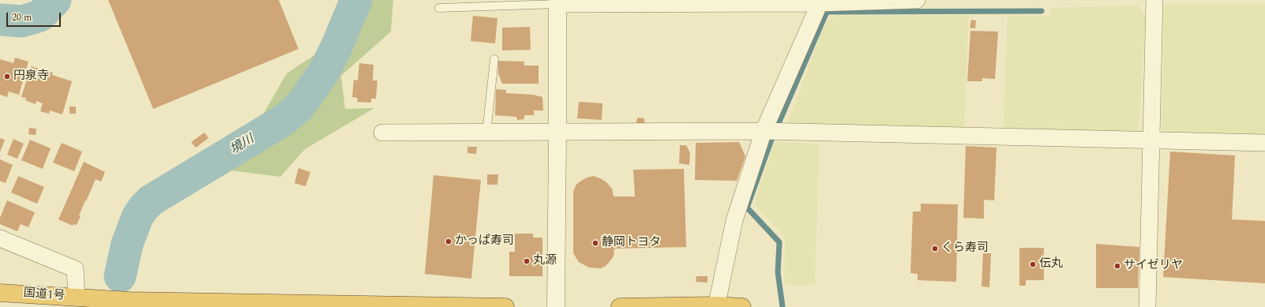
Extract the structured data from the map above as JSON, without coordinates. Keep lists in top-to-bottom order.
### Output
{
  "streets": {
    "highway": ["国道1号"]
  },
  "water": ["境川"],
  "places": [
    "円泉寺",
    "かっぱ寿司",
    "静岡トヨタ",
    "くら寿司",
    "丸源",
    "伝丸",
    "サイゼリヤ"
  ],
  "scale_bar": "20 m"
}
